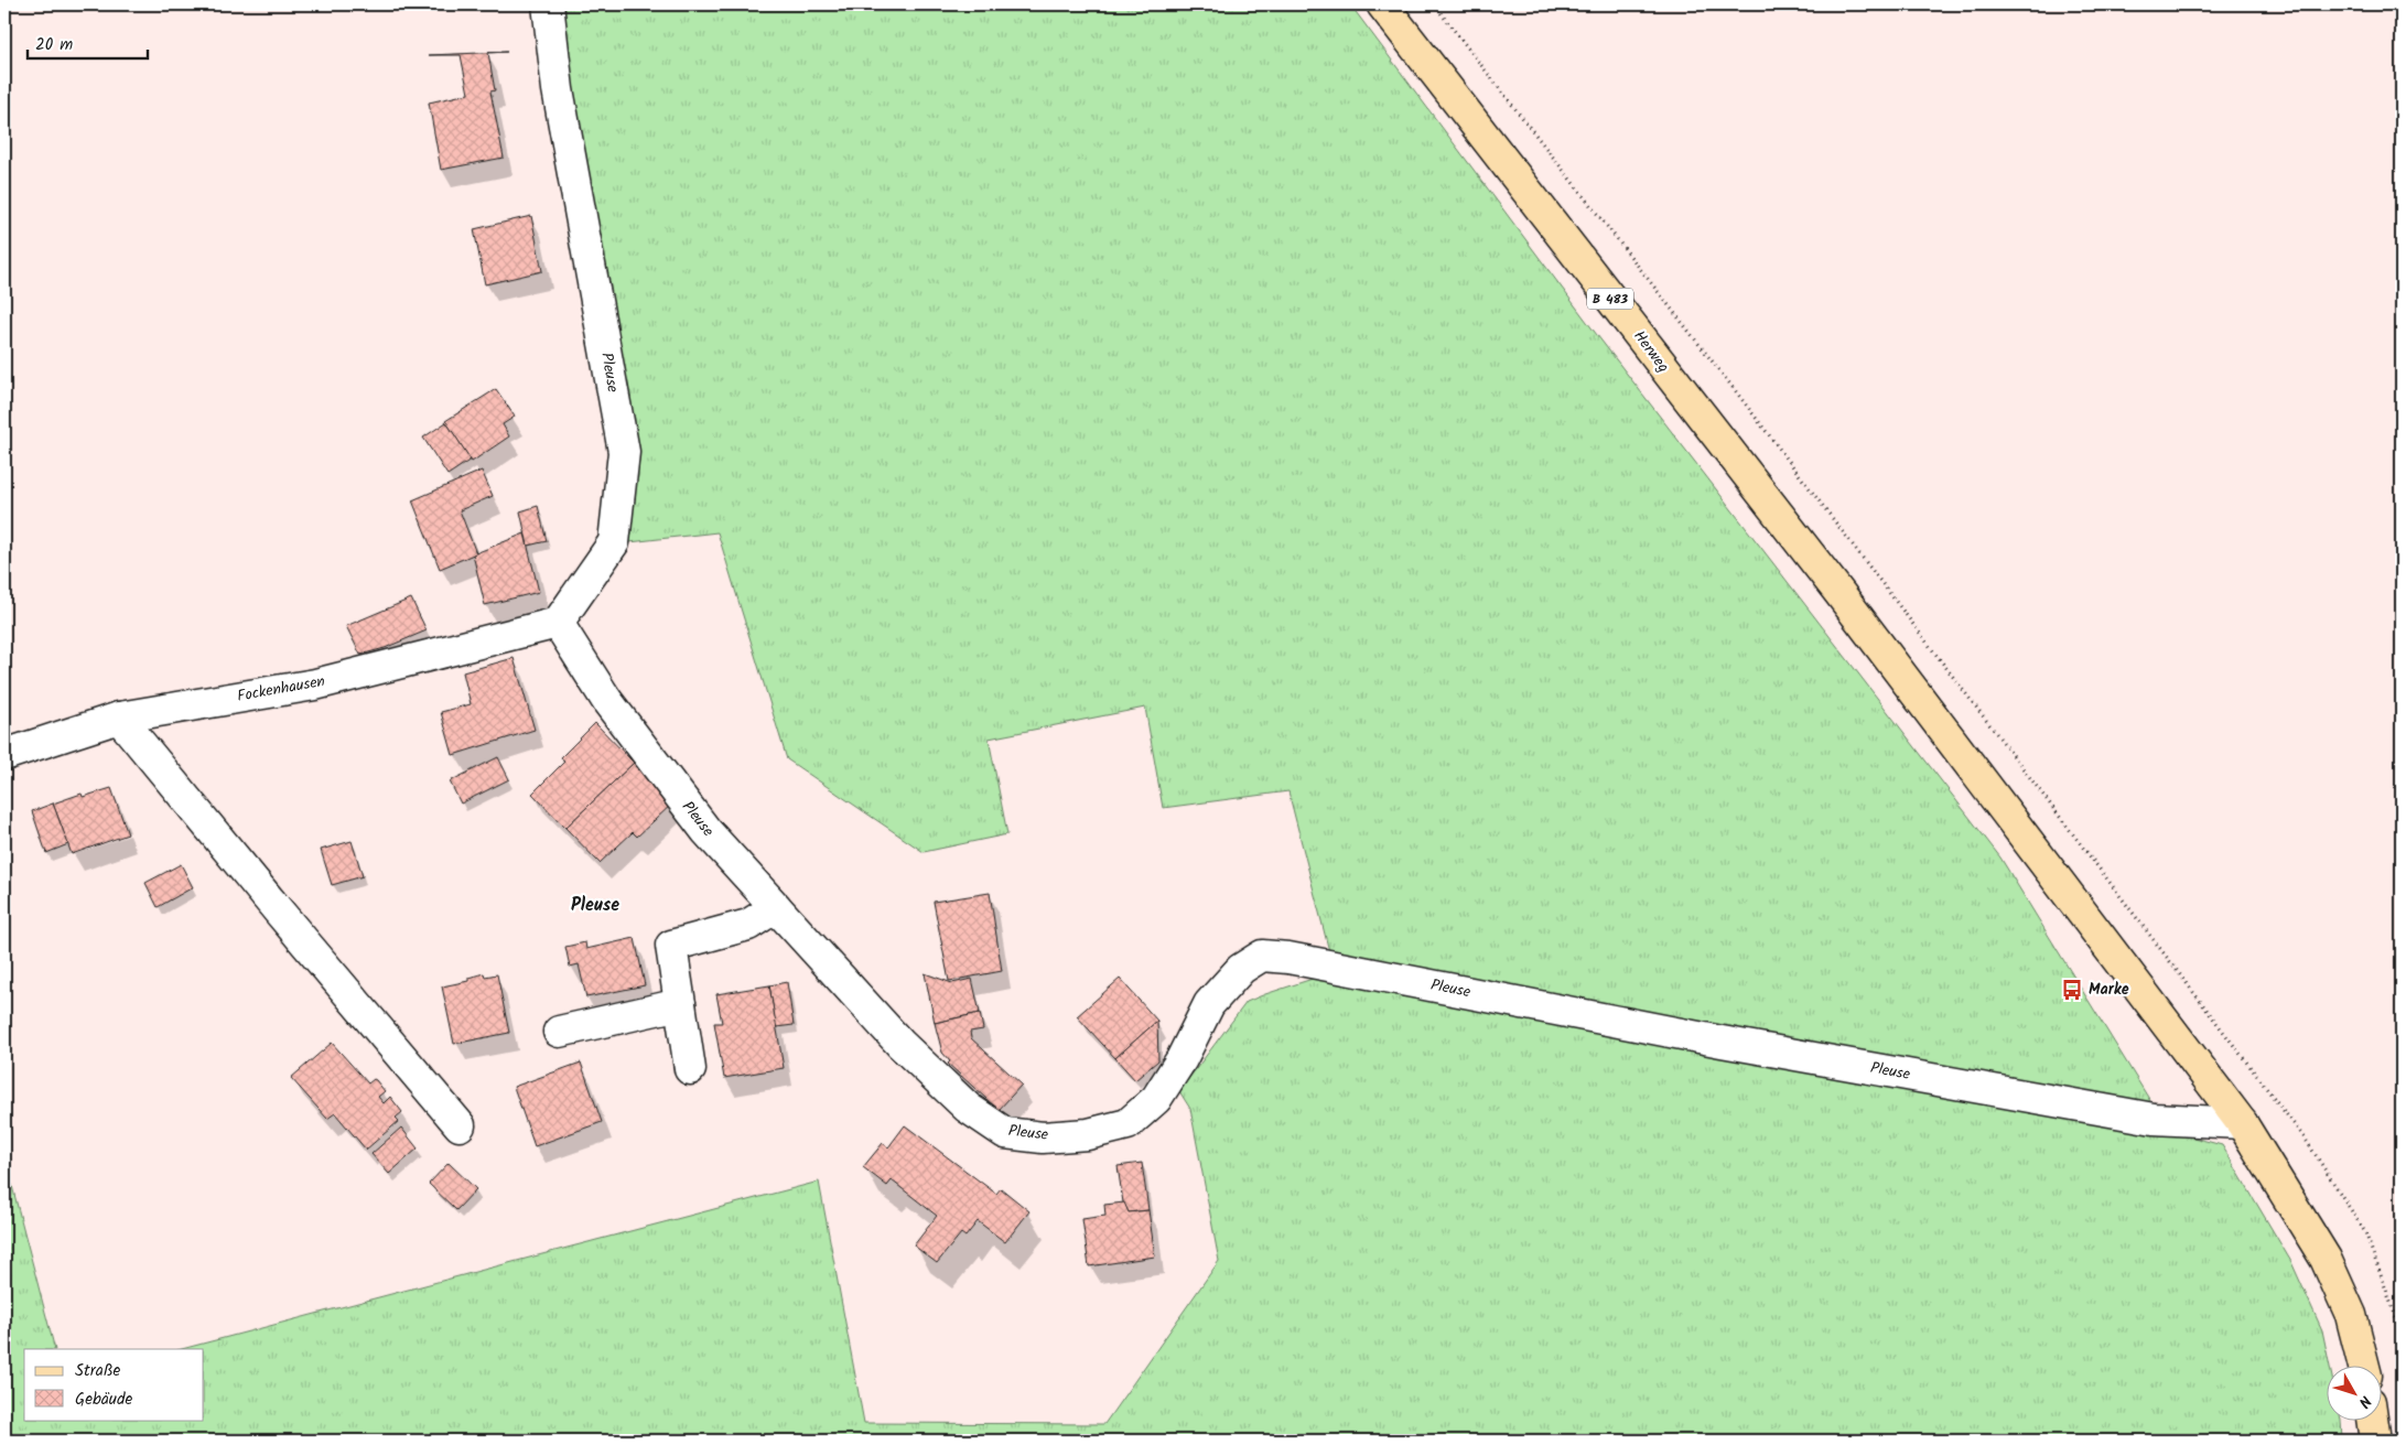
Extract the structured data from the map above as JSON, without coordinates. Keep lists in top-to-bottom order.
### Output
{
  "streets": {
    "main road": ["B 483", "Herweg"],
    "street": ["Pleuse", "Fockenhausen"]
  },
  "crossings": [
    ["B 483", "Herweg"],
    ["B 483", "Pleuse"],
    ["Herweg", "Pleuse"],
    ["Pleuse", "Fockenhausen"]
  ],
  "districts": ["Pleuse"],
  "places": {
    "bus stop": ["Marke"]
  },
  "legend": ["Straße", "Gebäude"],
  "scale_bar": "20 m",
  "north": "bottom right"
}
